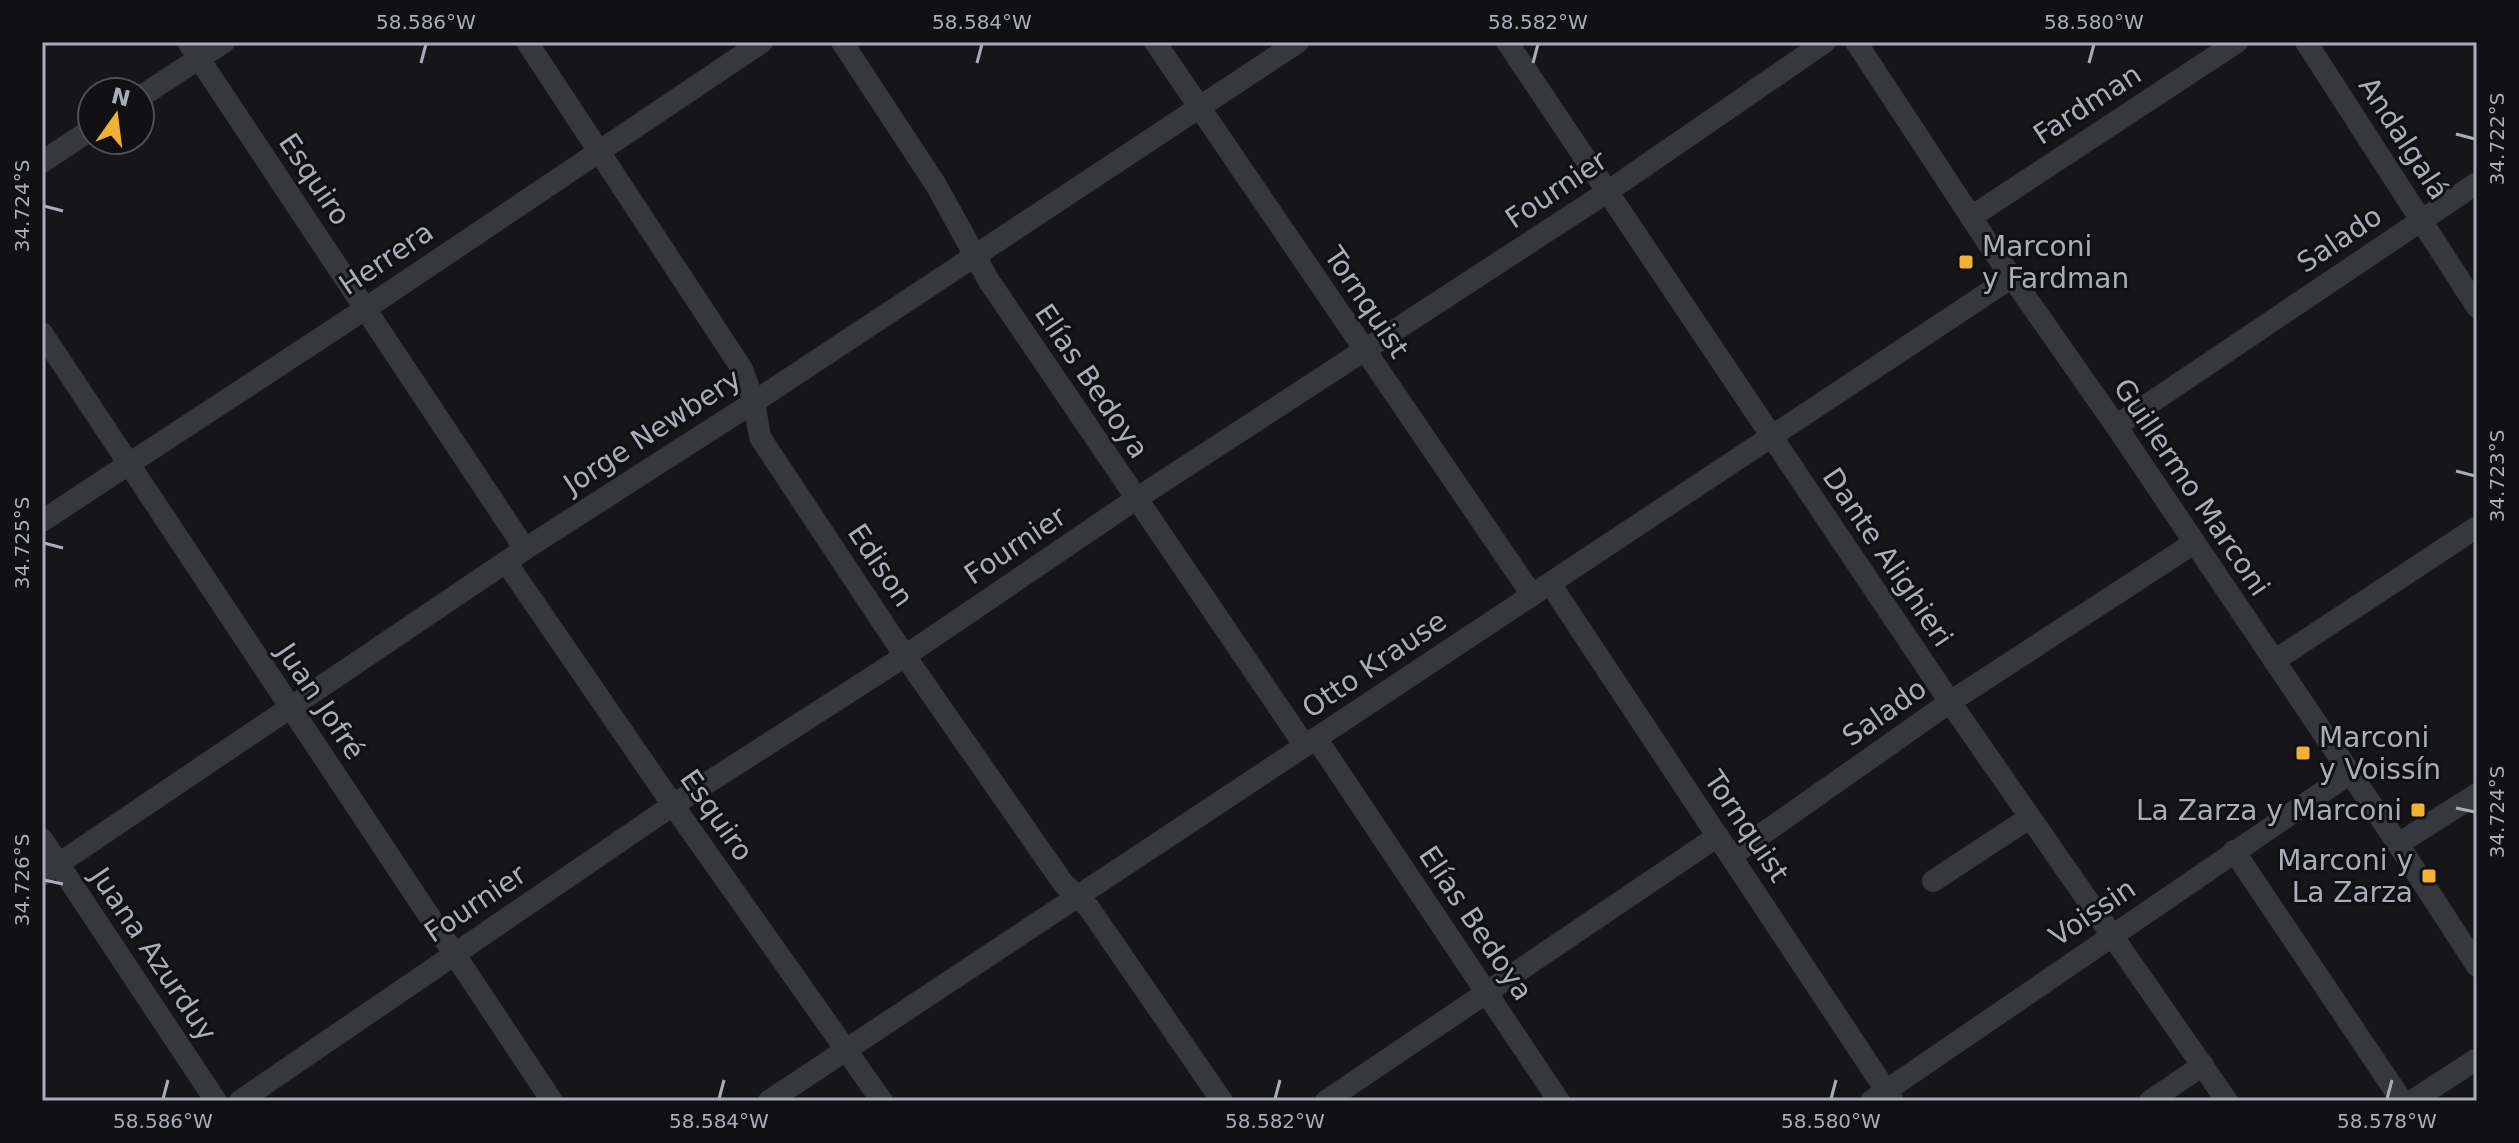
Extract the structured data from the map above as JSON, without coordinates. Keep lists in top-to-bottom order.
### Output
{
  "streets": {
    "street": [
      "Fardman",
      "Andalgalá",
      "Esquiro",
      "Fournier",
      "Salado",
      "Herrera",
      "Tornquist",
      "Elías Bedoya",
      "Jorge Newbery",
      "Guillermo Marconi",
      "Dante Alighieri",
      "Edison",
      "Otto Krause",
      "Juan Jofré",
      "Voissin",
      "Juana Azurduy"
    ]
  },
  "crossings": [
    ["Fardman", "Guillermo Marconi"],
    ["Andalgalá", "Salado"],
    ["Esquiro", "Fournier"],
    ["Esquiro", "Herrera"],
    ["Esquiro", "Jorge Newbery"],
    ["Esquiro", "Otto Krause"],
    ["Fournier", "Tornquist"],
    ["Fournier", "Elías Bedoya"],
    ["Fournier", "Dante Alighieri"],
    ["Fournier", "Edison"],
    ["Fournier", "Juan Jofré"],
    ["Salado", "Tornquist"],
    ["Salado", "Guillermo Marconi"],
    ["Salado", "Dante Alighieri"],
    ["Herrera", "Edison"],
    ["Herrera", "Juan Jofré"],
    ["Tornquist", "Jorge Newbery"],
    ["Tornquist", "Otto Krause"],
    ["Tornquist", "Voissin"],
    ["Elías Bedoya", "Jorge Newbery"],
    ["Elías Bedoya", "Otto Krause"],
    ["Jorge Newbery", "Edison"],
    ["Jorge Newbery", "Juan Jofré"],
    ["Jorge Newbery", "Juana Azurduy"],
    ["Guillermo Marconi", "Otto Krause"],
    ["Guillermo Marconi", "Voissin"],
    ["Dante Alighieri", "Otto Krause"],
    ["Dante Alighieri", "Voissin"],
    ["Edison", "Otto Krause"]
  ],
  "places": {
    "transit": [
      "Marconi y Fardman",
      "Marconi y Voissín",
      "La Zarza y Marconi",
      "Marconi y La Zarza"
    ]
  },
  "north": "top",
  "coordinates": [
    "58.586°W",
    "58.584°W",
    "58.582°W",
    "58.580°W",
    "34.722°S",
    "34.724°S",
    "34.723°S",
    "34.725°S",
    "34.726°S",
    "58.578°W"
  ]
}
